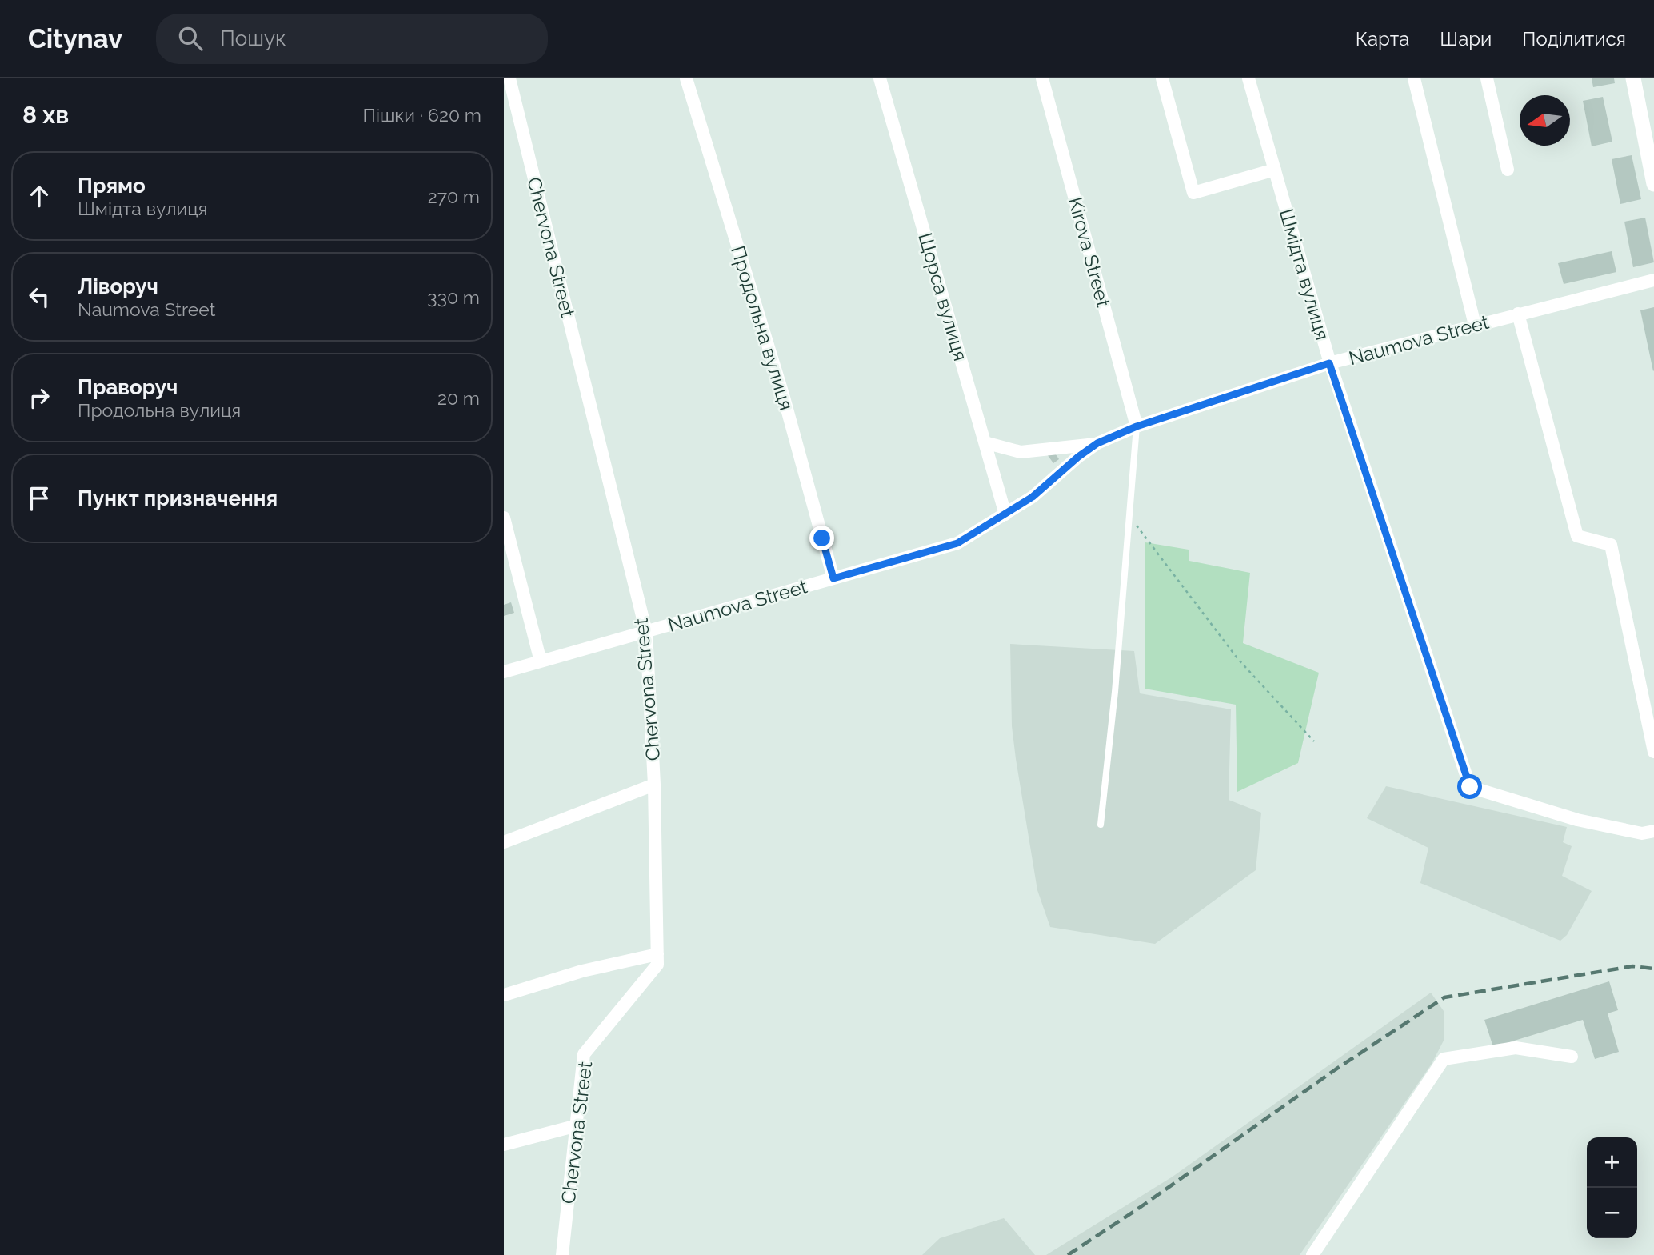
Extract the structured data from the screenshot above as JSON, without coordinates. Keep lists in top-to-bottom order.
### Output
{
  "streets": {
    "street": [
      "Chervona Street",
      "Kirova Street",
      "Шмідта вулиця",
      "Щорса вулиця",
      "Продольна вулиця",
      "Naumova Street"
    ]
  },
  "crossings": [
    ["Chervona Street", "Naumova Street"],
    ["Kirova Street", "Naumova Street"],
    ["Шмідта вулиця", "Naumova Street"],
    ["Щорса вулиця", "Naumova Street"],
    ["Продольна вулиця", "Naumova Street"]
  ],
  "north": "left",
  "page": {
    "header": "Citynav",
    "search": "Пошук",
    "nav": ["Карта", "Шари", "Поділитися"],
    "heading": ["8 хв", "Пішки · 620 m"],
    "list": [
      ["Прямо", "Шмідта вулиця", "270 m"],
      ["Ліворуч", "Naumova Street", "330 m"],
      ["Праворуч", "Продольна вулиця", "20 m"],
      "Пункт призначення"
    ],
    "map_buttons": ["+", "−"]
  }
}
